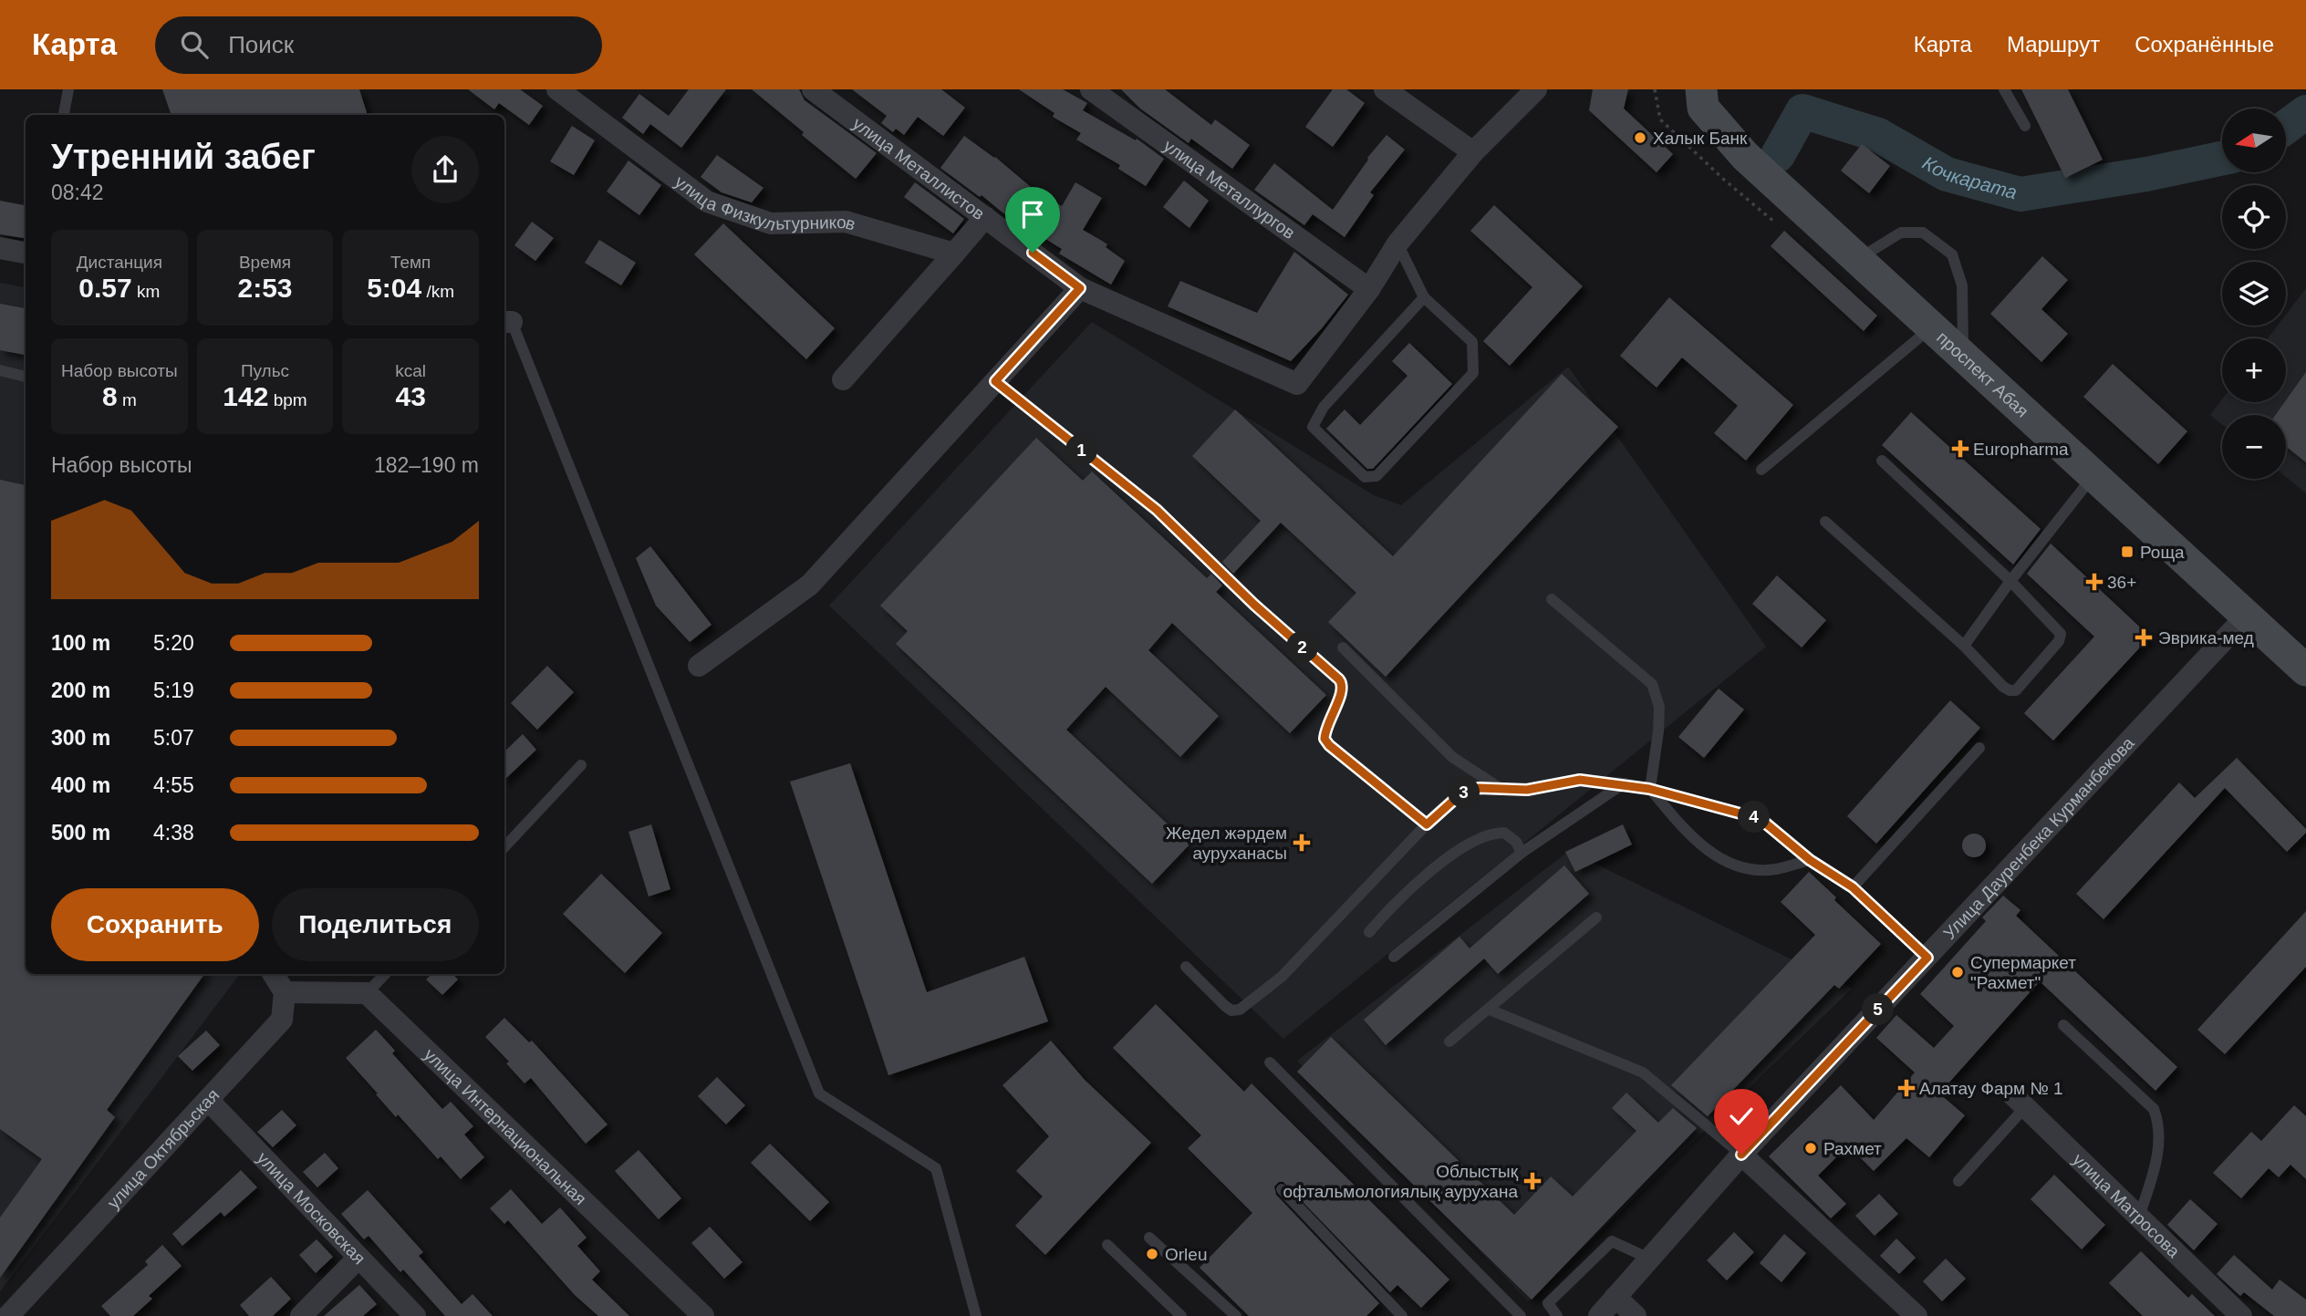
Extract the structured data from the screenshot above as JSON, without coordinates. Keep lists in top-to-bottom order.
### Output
{
  "streets": {
    "main road": ["проспект Абая"],
    "street": [
      "улица Металлистов",
      "улица Металлургов",
      "улица Физкультурников",
      "Улица Дауренбека Курманбекова",
      "улица Интернациональная",
      "улица Октябрьская",
      "улица Матросова",
      "улица Московская"
    ]
  },
  "crossings": [
    ["улица Металлистов", "улица Металлургов"],
    ["проспект Абая", "Улица Дауренбека Курманбекова"],
    ["улица Октябрьская", "улица Московская"]
  ],
  "water": ["Кочкарата"],
  "places": {
    "other": [
      "Халык Банк",
      "Супермаркет \"Рахмет\"",
      "Рахмет",
      "Orleu"
    ],
    "health": [
      "Europharma",
      "36+",
      "Эврика-мед",
      "Жедел жәрдем ауруханасы",
      "Алатау Фарм № 1",
      "Облыстық офтальмологиялық аурухана"
    ],
    "transit": ["Роща"]
  },
  "north": "left",
  "page": {
    "header": "Карта",
    "search": "Поиск",
    "nav": ["Карта", "Маршрут", "Сохранённые"],
    "map_buttons": ["+", "−"],
    "heading": ["Утренний забег", "08:42"],
    "stats": [
      ["Дистанция", "0.57 km"],
      ["Время", "2:53"],
      ["Темп", "5:04 /km"],
      ["Набор высоты", "8 m"],
      ["Пульс", "142 bpm"],
      ["kcal", "43"]
    ],
    "pins": [
      "1",
      "2",
      "3",
      "4",
      "5"
    ],
    "chart": ["Набор высоты", "182–190 m"],
    "list": [
      {
        "name": "100 m",
        "note": "5:20"
      },
      {
        "name": "200 m",
        "note": "5:19"
      },
      {
        "name": "300 m",
        "note": "5:07"
      },
      {
        "name": "400 m",
        "note": "4:55"
      },
      {
        "name": "500 m",
        "note": "4:38"
      }
    ],
    "buttons": ["Сохранить", "Поделиться"]
  }
}
